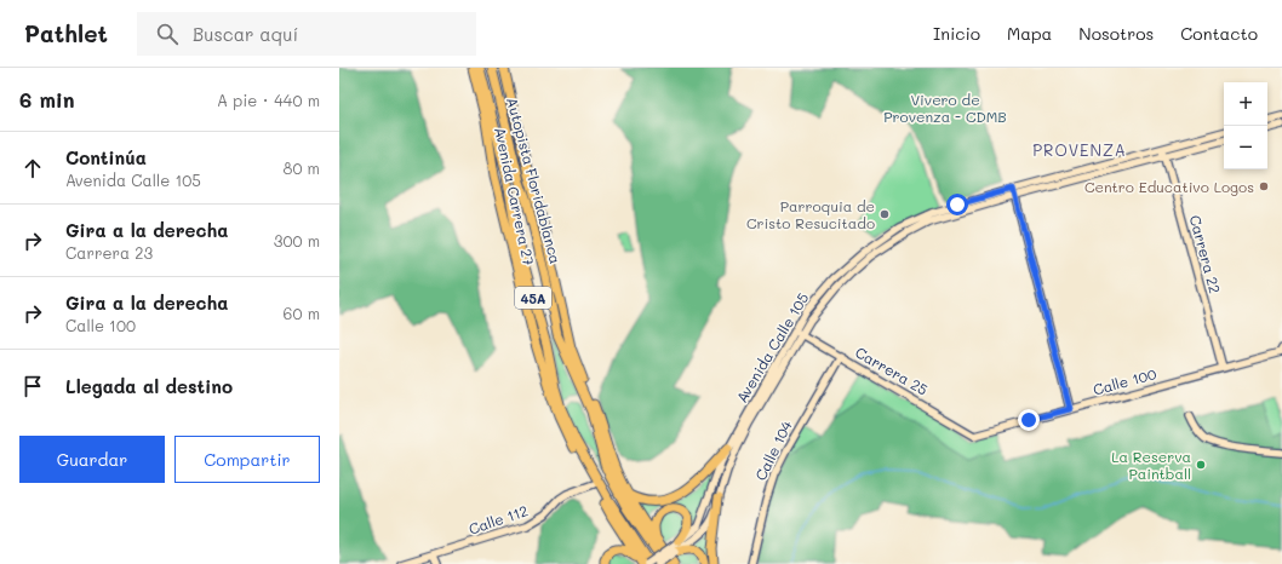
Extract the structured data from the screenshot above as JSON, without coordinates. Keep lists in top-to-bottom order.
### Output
{
  "streets": {
    "highway": ["Autopista Floridablanca", "Avenida Carrera 27", "45A"],
    "main road": [
      "Carrera 22",
      "Avenida Calle 105",
      "Carrera 25",
      "Calle 100",
      "Calle 104",
      "Calle 112"
    ]
  },
  "crossings": [
    ["Avenida Carrera 27", "Avenida Calle 105"],
    ["Avenida Carrera 27", "Calle 112"],
    ["Carrera 22", "Avenida Calle 105"],
    ["Carrera 22", "Calle 100"],
    ["Avenida Calle 105", "Carrera 25"],
    ["Carrera 25", "Calle 100"],
    ["Carrera 25", "Calle 104"]
  ],
  "districts": ["PROVENZA"],
  "parks": ["Vivero de Provenza - CDMB"],
  "places": ["Centro Educativo Logos", "Parroquia de Cristo Resucitado", "La Reserva Paintball"],
  "page": {
    "header": "Pathlet",
    "search": "Buscar aquí",
    "nav": [
      "Inicio",
      "Mapa",
      "Nosotros",
      "Contacto"
    ],
    "heading": ["6 min", "A pie · 440 m"],
    "map_buttons": ["+", "−"],
    "list": [
      ["Continúa", "Avenida Calle 105", "80 m"],
      ["Gira a la derecha", "Carrera 23", "300 m"],
      ["Gira a la derecha", "Calle 100", "60 m"],
      "Llegada al destino"
    ],
    "buttons": ["Guardar", "Compartir"]
  }
}
